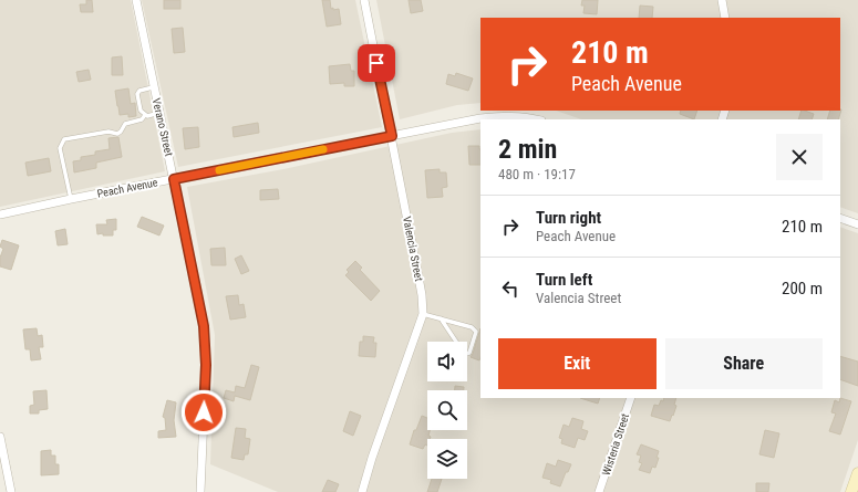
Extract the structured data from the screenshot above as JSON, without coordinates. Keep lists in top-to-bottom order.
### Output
{
  "streets": {
    "street": [
      "Verano Street",
      "Peach Avenue",
      "Valencia Street",
      "Wisteria Street"
    ]
  },
  "crossings": [
    ["Verano Street", "Peach Avenue"],
    ["Peach Avenue", "Valencia Street"]
  ],
  "page": {
    "turn": ["210 m", "Peach Avenue"],
    "heading": ["2 min", "480 m · 19:17"],
    "list": [
      {
        "name": "Turn right",
        "note": "Peach Avenue",
        "value": "210 m"
      },
      {
        "name": "Turn left",
        "note": "Valencia Street",
        "value": "200 m"
      }
    ],
    "buttons": ["Exit", "Share"]
  }
}
